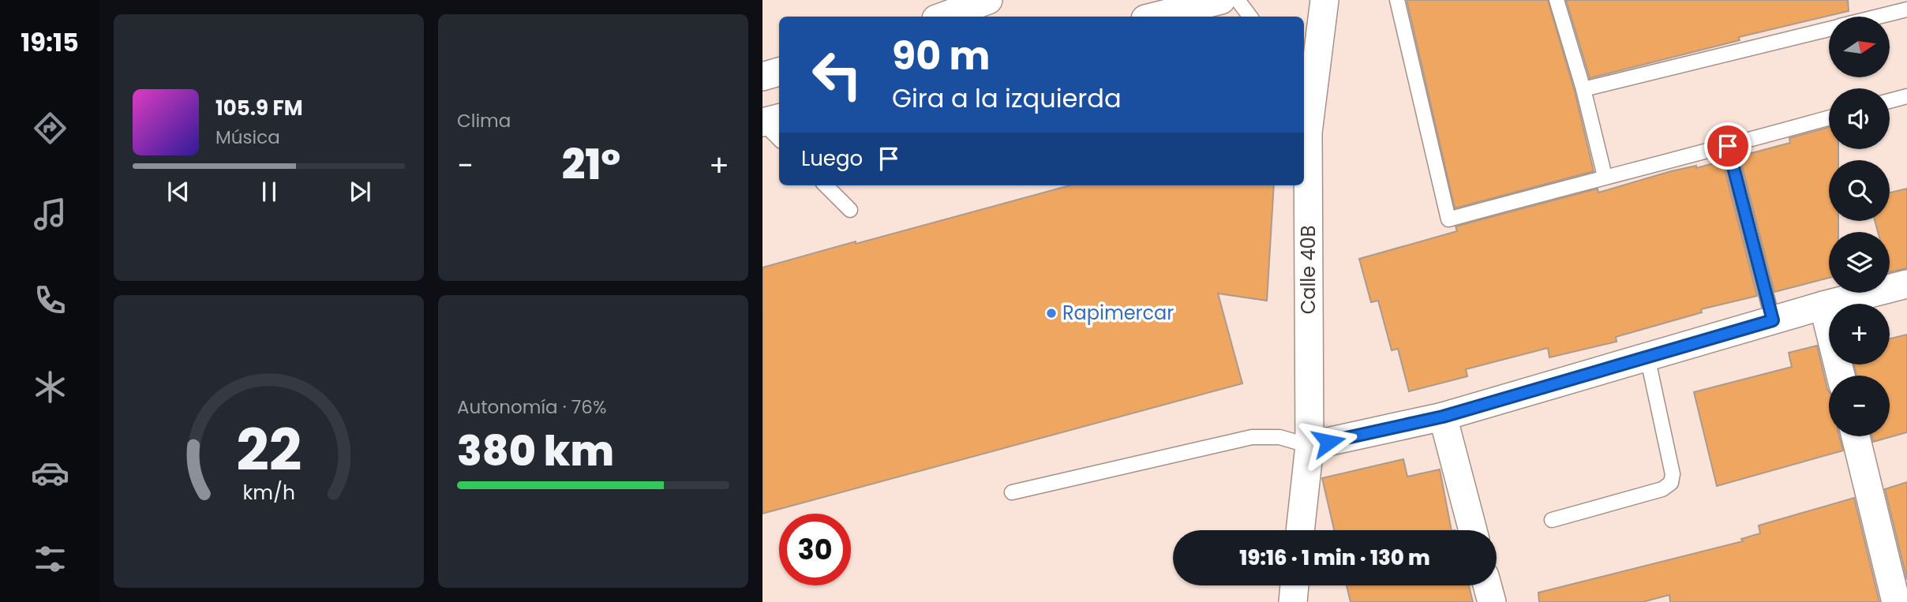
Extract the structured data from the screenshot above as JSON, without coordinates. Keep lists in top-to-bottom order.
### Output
{
  "streets": {
    "street": ["Calle 40B"]
  },
  "places": ["Rapimercar"],
  "north": "right",
  "page": {
    "tabs": "19:15",
    "tile": [
      "Clima",
      ["Autonomía · 76%", "380 km"]
    ],
    "map_buttons": ["+", "−"],
    "turn": ["90 m", "Gira a la izquierda"],
    "song": ["105.9 FM", "Música"],
    "then": "Luego",
    "heat": ["−", "21°", "+"],
    "limit": "30",
    "trip": "19:16 · 1 min · 130 m",
    "gauge": ["22", "km/h"]
  }
}
